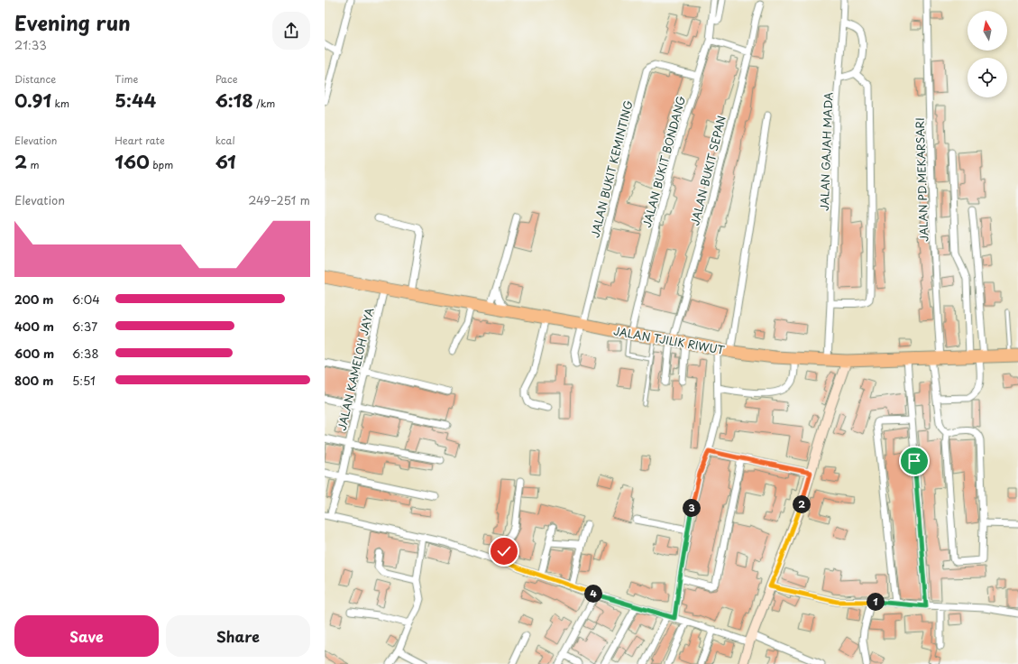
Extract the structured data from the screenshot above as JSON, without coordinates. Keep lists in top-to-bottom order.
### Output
{
  "streets": {
    "highway": ["JALAN TJILIK RIWUT"],
    "street": [
      "JALAN GAJAH MADA",
      "JALAN BUKIT BONDANG",
      "JALAN BUKIT KEMINTING",
      "JALAN BUKIT SEPAN",
      "JALAN PD.MEKARSARI",
      "JALAN KAMELOH JAYA"
    ]
  },
  "crossings": [
    ["JALAN GAJAH MADA", "JALAN TJILIK RIWUT"],
    ["JALAN BUKIT BONDANG", "JALAN BUKIT KEMINTING"],
    ["JALAN BUKIT BONDANG", "JALAN TJILIK RIWUT"],
    ["JALAN BUKIT KEMINTING", "JALAN TJILIK RIWUT"],
    ["JALAN BUKIT SEPAN", "JALAN TJILIK RIWUT"],
    ["JALAN PD.MEKARSARI", "JALAN TJILIK RIWUT"],
    ["JALAN TJILIK RIWUT", "JALAN KAMELOH JAYA"]
  ],
  "north": "top",
  "page": {
    "heading": ["Evening run", "21:33"],
    "stats": [
      ["Distance", "0.91 km"],
      ["Time", "5:44"],
      ["Pace", "6:18 /km"],
      ["Elevation", "2 m"],
      ["Heart rate", "160 bpm"],
      ["kcal", "61"]
    ],
    "chart": ["Elevation", "249–251 m"],
    "list": [
      {
        "name": "200 m",
        "note": "6:04"
      },
      {
        "name": "400 m",
        "note": "6:37"
      },
      {
        "name": "600 m",
        "note": "6:38"
      },
      {
        "name": "800 m",
        "note": "5:51"
      }
    ],
    "pins": [
      "2",
      "3",
      "4",
      "1"
    ],
    "buttons": ["Save", "Share"]
  }
}
